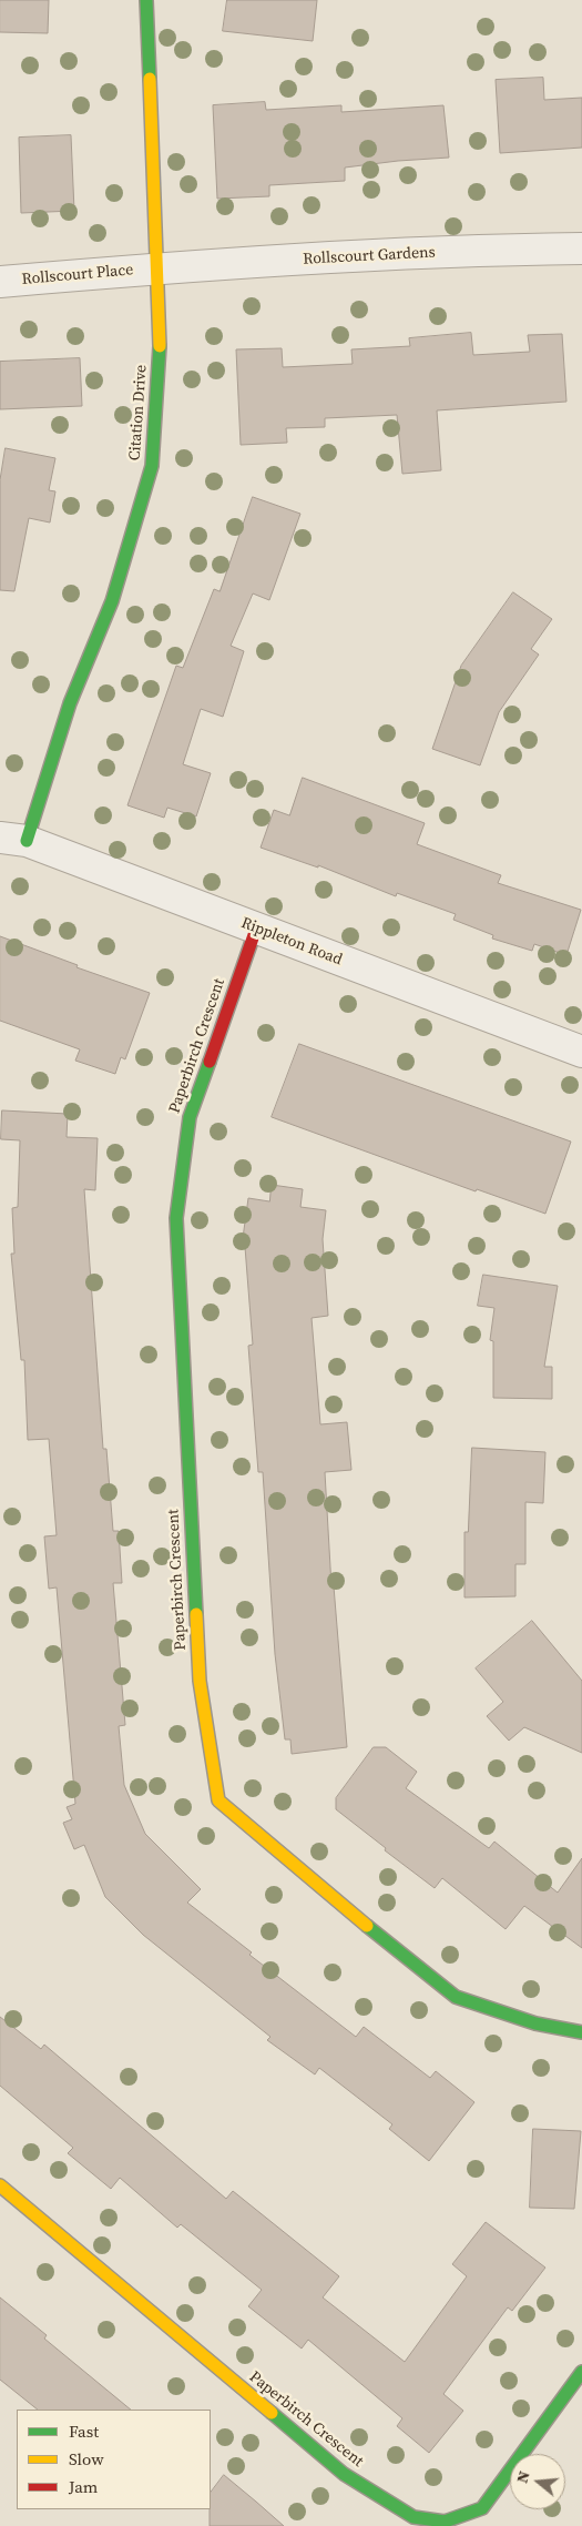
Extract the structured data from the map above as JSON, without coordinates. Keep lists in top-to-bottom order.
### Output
{
  "streets": {
    "street": [
      "Rollscourt Gardens",
      "Rollscourt Place",
      "Citation Drive",
      "Rippleton Road",
      "Paperbirch Crescent"
    ]
  },
  "crossings": [
    ["Rollscourt Gardens", "Rollscourt Place"],
    ["Rollscourt Gardens", "Citation Drive"],
    ["Rollscourt Place", "Citation Drive"],
    ["Citation Drive", "Rippleton Road"],
    ["Rippleton Road", "Paperbirch Crescent"]
  ],
  "legend": ["Fast", "Slow", "Jam"],
  "north": "left"
}
